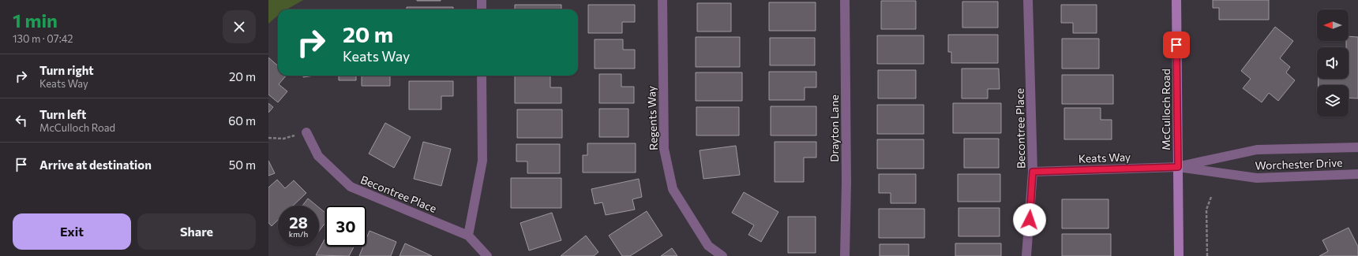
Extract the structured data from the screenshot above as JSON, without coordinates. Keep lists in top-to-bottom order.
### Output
{
  "streets": {
    "main road": ["McCulloch Road"],
    "street": [
      "Regents Way",
      "Drayton Lane",
      "Becontree Place",
      "Keats Way",
      "Worchester Drive"
    ]
  },
  "crossings": [
    ["McCulloch Road", "Keats Way"],
    ["McCulloch Road", "Worchester Drive"],
    ["Becontree Place", "Keats Way"],
    ["Keats Way", "Worchester Drive"]
  ],
  "north": "left",
  "page": {
    "heading": ["1 min", "130 m · 07:42"],
    "turn": ["20 m", "Keats Way"],
    "list": [
      {
        "name": "Turn right",
        "note": "Keats Way",
        "value": "20 m"
      },
      {
        "name": "Turn left",
        "note": "McCulloch Road",
        "value": "60 m"
      },
      {
        "name": "Arrive at destination",
        "value": "50 m"
      }
    ],
    "speed": "28 km/h",
    "limit": "30",
    "buttons": ["Exit", "Share"]
  }
}
